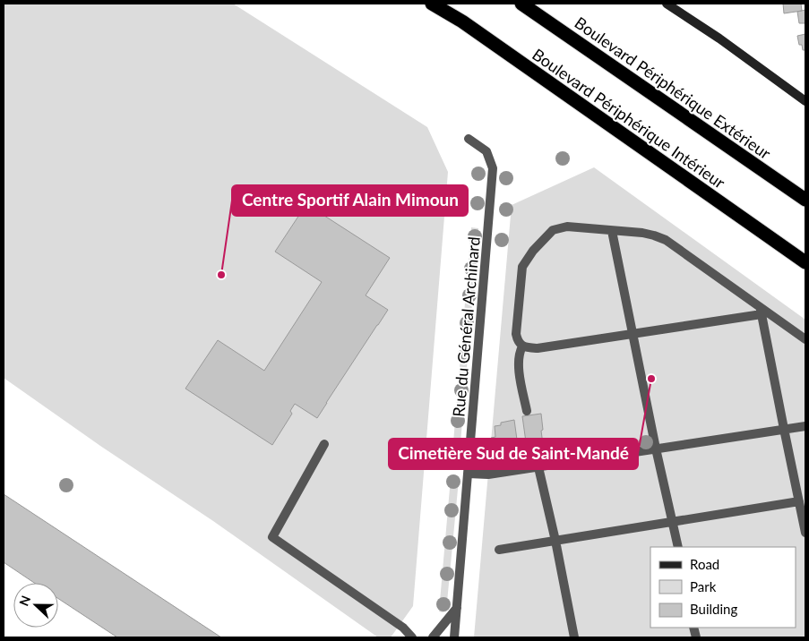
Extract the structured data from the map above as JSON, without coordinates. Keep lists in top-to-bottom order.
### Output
{
  "streets": {
    "highway": ["Boulevard Périphérique Extérieur", "Boulevard Périphérique Intérieur"],
    "street": ["Rue du Général Archinard"]
  },
  "places": ["Centre Sportif Alain Mimoun", "Cimetière Sud de Saint-Mandé"],
  "legend": ["Road", "Park", "Building"],
  "north": "left"
}
